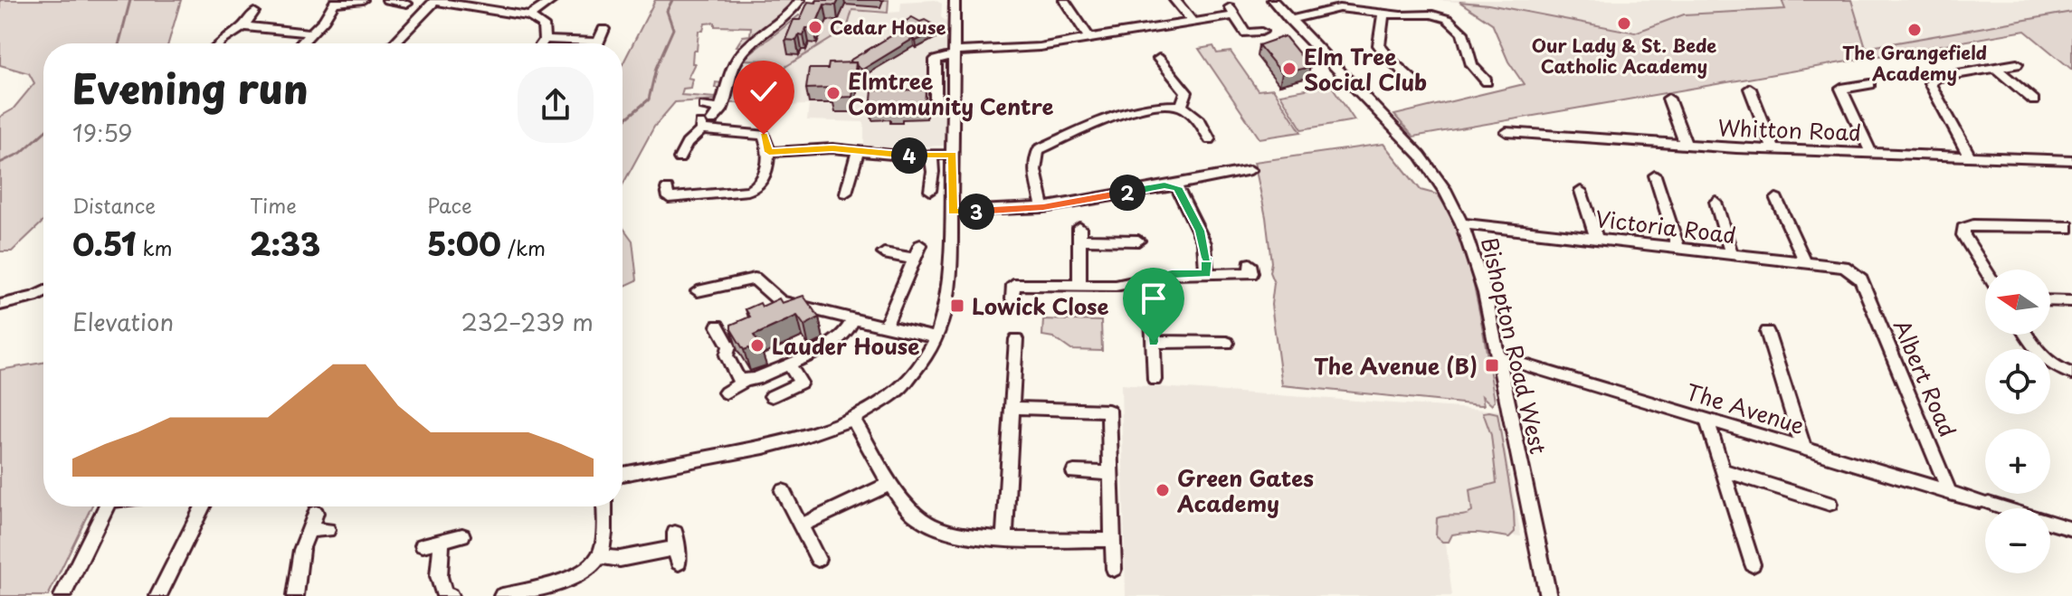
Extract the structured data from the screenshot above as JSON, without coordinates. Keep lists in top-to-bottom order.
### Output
{
  "streets": {
    "street": [
      "Whitton Road",
      "Victoria Road",
      "Bishopton Road West",
      "Albert Road",
      "The Avenue"
    ]
  },
  "crossings": [
    ["Victoria Road", "Bishopton Road West"],
    ["Victoria Road", "Albert Road"],
    ["Bishopton Road West", "The Avenue"],
    ["Albert Road", "The Avenue"]
  ],
  "places": {
    "other": [
      "Our Lady & St. Bede Catholic Academy",
      "Cedar House",
      "The Grangefield Academy",
      "Elm Tree Social Club",
      "Elmtree Community Centre",
      "Lauder House",
      "Green Gates Academy"
    ],
    "transit": ["Lowick Close", "The Avenue (B)"]
  },
  "north": "left",
  "page": {
    "heading": ["Evening run", "19:59"],
    "pins": ["4", "2", "3"],
    "stats": [
      ["Distance", "0.51 km"],
      ["Time", "2:33"],
      ["Pace", "5:00 /km"]
    ],
    "map_buttons": ["+", "−"],
    "chart": ["Elevation", "232–239 m"]
  }
}
